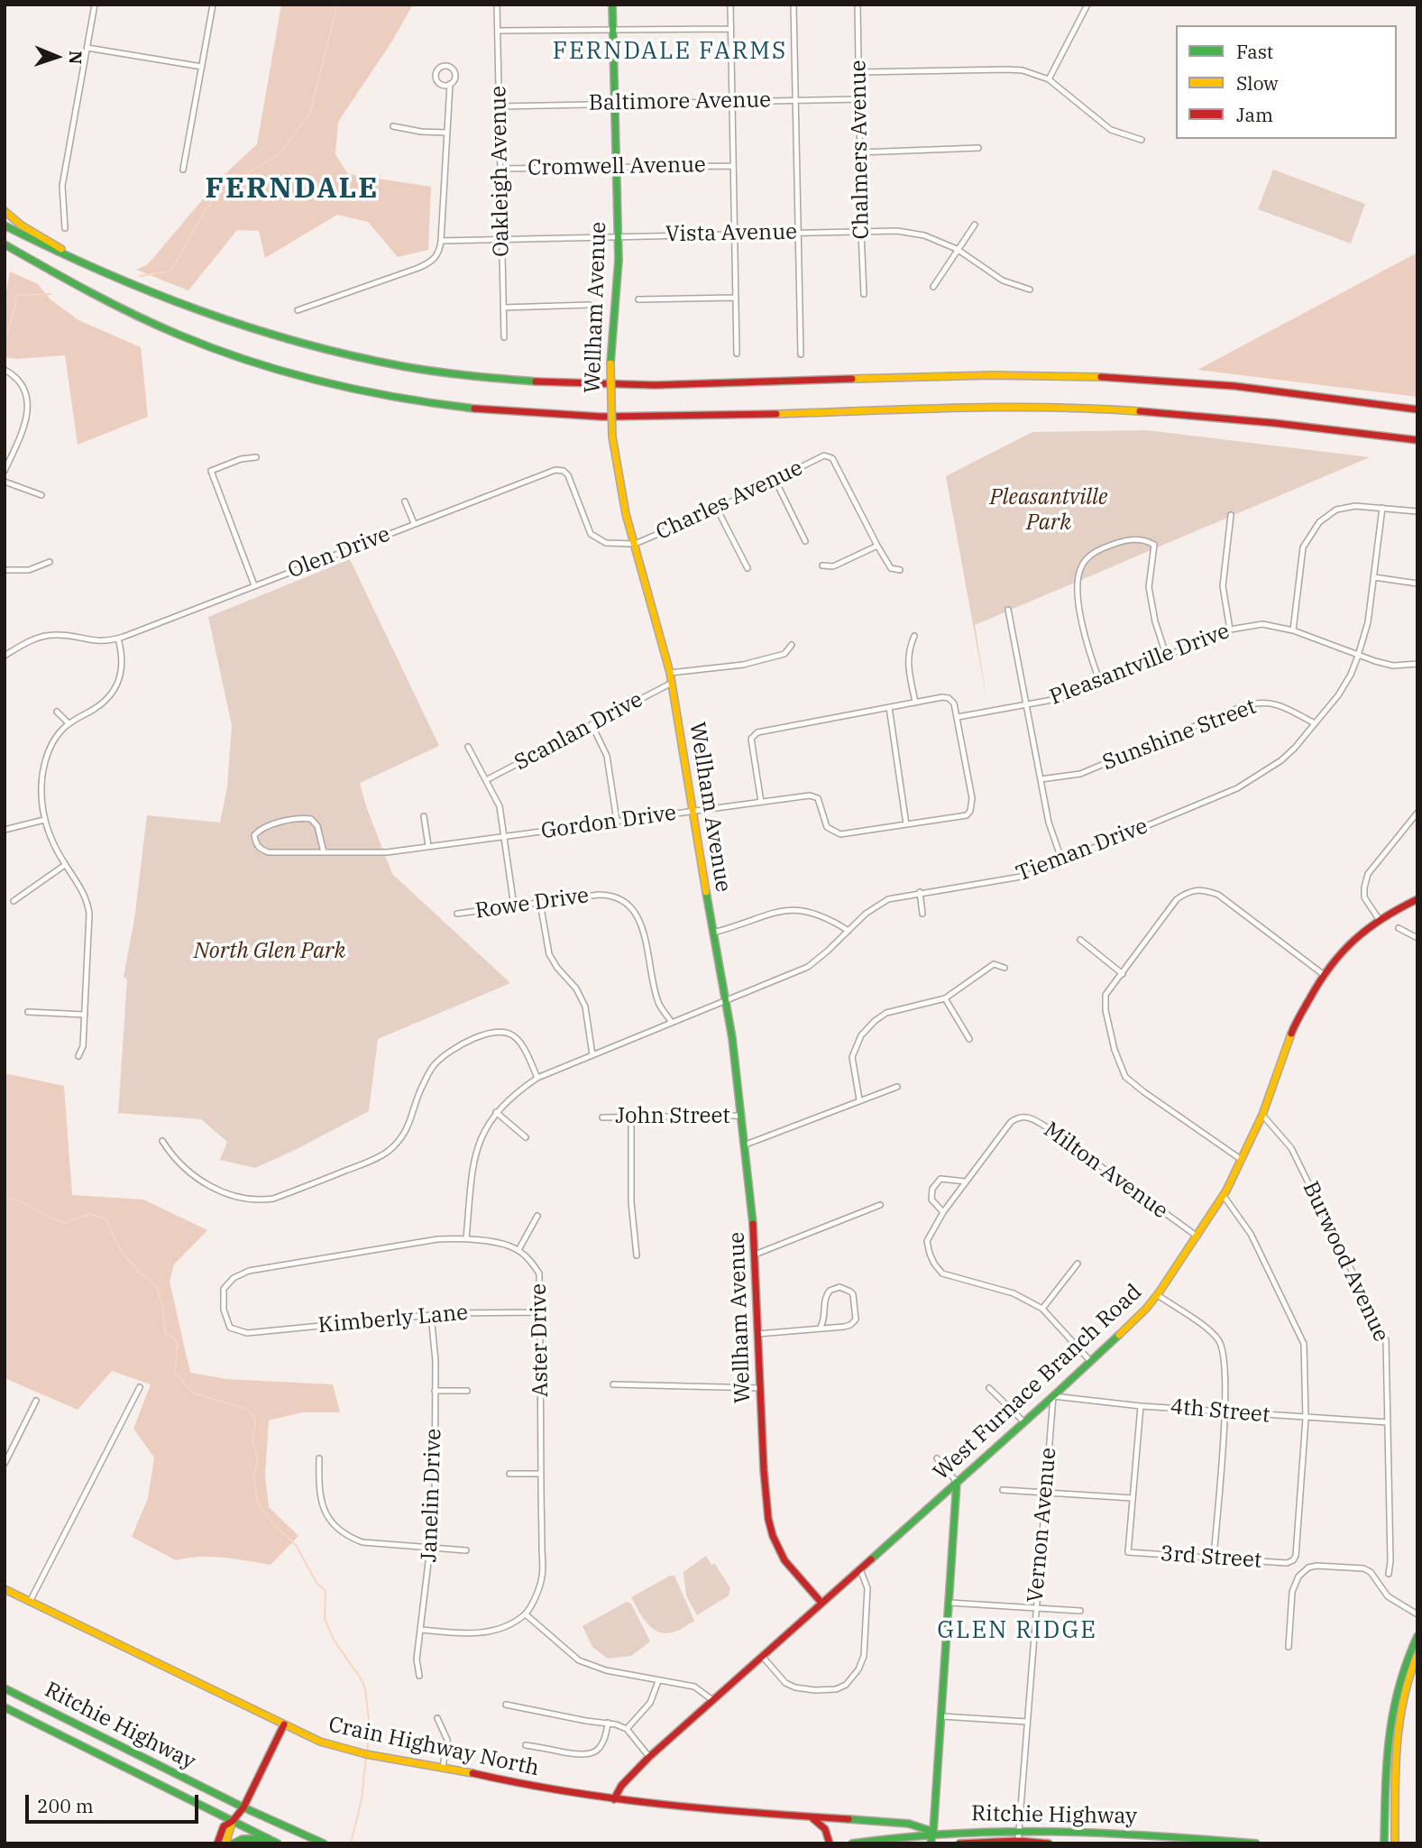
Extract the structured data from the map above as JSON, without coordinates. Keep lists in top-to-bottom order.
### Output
{
  "streets": {
    "main road": [
      "Wellham Avenue",
      "West Furnace Branch Road",
      "Ritchie Highway",
      "Crain Highway North"
    ],
    "street": [
      "Baltimore Avenue",
      "Chalmers Avenue",
      "Cromwell Avenue",
      "Oakleigh Avenue",
      "Vista Avenue",
      "Charles Avenue",
      "Olen Drive",
      "Pleasantville Drive",
      "Scanlan Drive",
      "Sunshine Street",
      "Gordon Drive",
      "Tieman Drive",
      "Rowe Drive",
      "John Street",
      "Milton Avenue",
      "Burwood Avenue",
      "Kimberly Lane",
      "Aster Drive",
      "4th Street",
      "Janelin Drive",
      "Vernon Avenue",
      "3rd Street"
    ]
  },
  "crossings": [
    ["Baltimore Avenue", "Chalmers Avenue"],
    ["Baltimore Avenue", "Oakleigh Avenue"],
    ["Baltimore Avenue", "Wellham Avenue"],
    ["Chalmers Avenue", "Vista Avenue"],
    ["Cromwell Avenue", "Oakleigh Avenue"],
    ["Cromwell Avenue", "Wellham Avenue"],
    ["Oakleigh Avenue", "Vista Avenue"],
    ["Vista Avenue", "Wellham Avenue"],
    ["Wellham Avenue", "Charles Avenue"],
    ["Wellham Avenue", "Olen Drive"],
    ["Wellham Avenue", "Scanlan Drive"],
    ["Wellham Avenue", "Gordon Drive"],
    ["Wellham Avenue", "Tieman Drive"],
    ["Wellham Avenue", "John Street"],
    ["Wellham Avenue", "West Furnace Branch Road"],
    ["Charles Avenue", "Olen Drive"],
    ["Pleasantville Drive", "Gordon Drive"],
    ["Pleasantville Drive", "Tieman Drive"],
    ["Sunshine Street", "Tieman Drive"],
    ["Tieman Drive", "Rowe Drive"],
    ["Tieman Drive", "Kimberly Lane"],
    ["Milton Avenue", "West Furnace Branch Road"],
    ["Burwood Avenue", "West Furnace Branch Road"],
    ["Burwood Avenue", "4th Street"],
    ["Kimberly Lane", "Aster Drive"],
    ["Kimberly Lane", "Janelin Drive"],
    ["West Furnace Branch Road", "4th Street"],
    ["West Furnace Branch Road", "Vernon Avenue"],
    ["West Furnace Branch Road", "Crain Highway North"],
    ["4th Street", "Vernon Avenue"],
    ["4th Street", "3rd Street"],
    ["Vernon Avenue", "Ritchie Highway"],
    ["Ritchie Highway", "Crain Highway North"]
  ],
  "districts": ["FERNDALE FARMS", "FERNDALE", "GLEN RIDGE"],
  "parks": ["Pleasantville Park", "North Glen Park"],
  "legend": ["Fast", "Slow", "Jam"],
  "scale_bar": "200 m",
  "north": "right"
}
